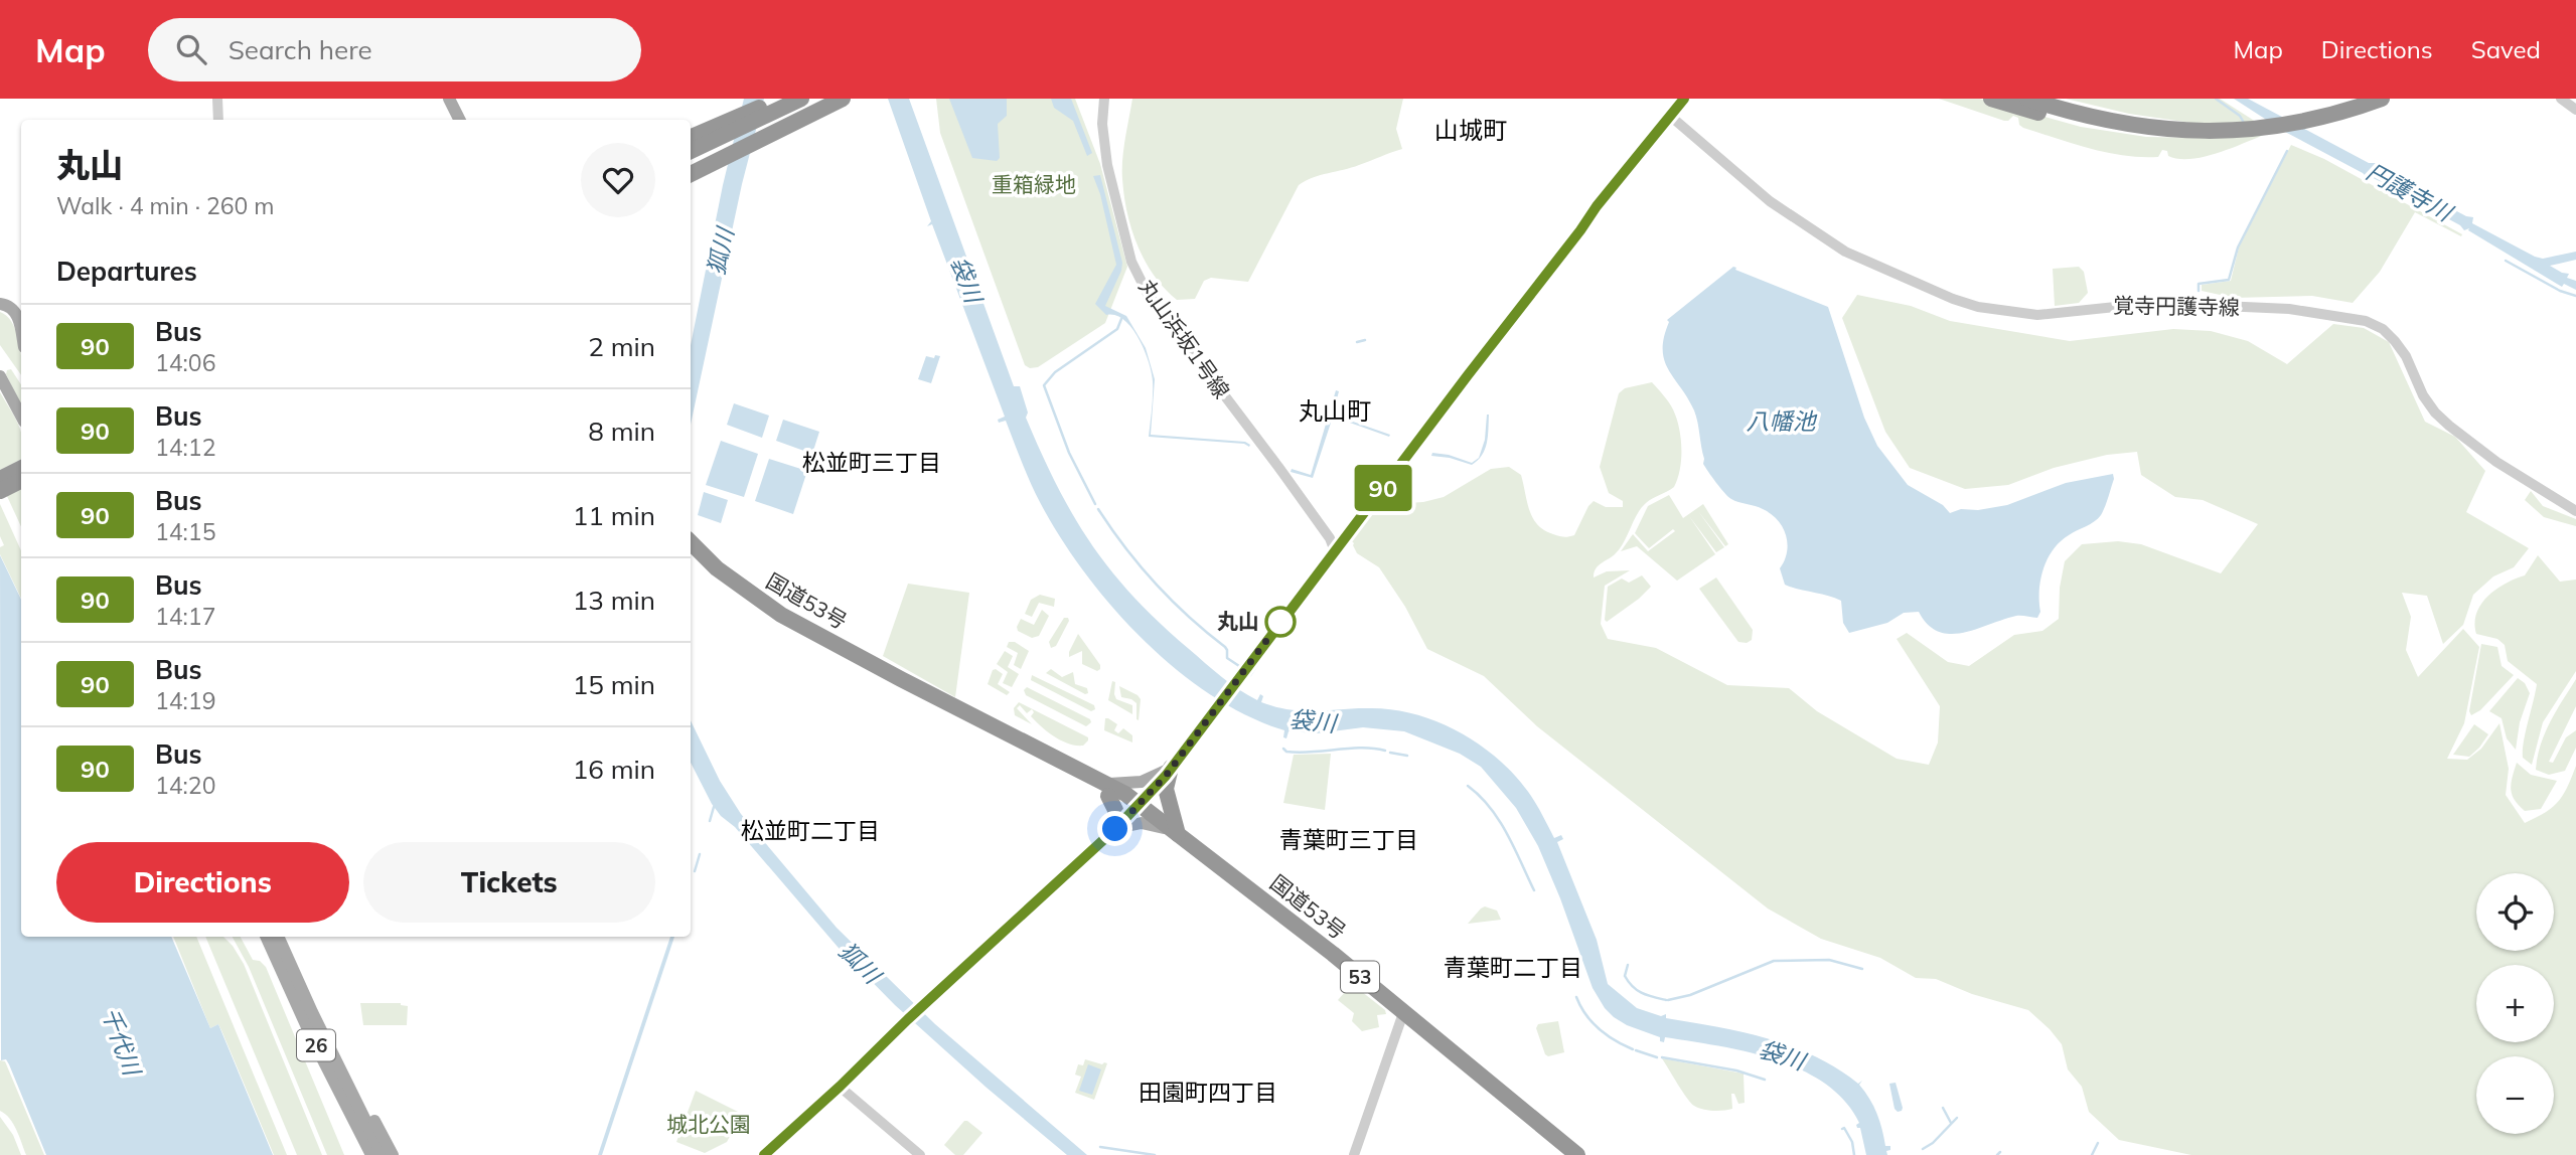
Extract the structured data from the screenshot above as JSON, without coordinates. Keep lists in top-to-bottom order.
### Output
{
  "streets": {
    "highway": ["国道53号", "53"],
    "main road": ["26"],
    "street": ["覚寺円護寺線", "丸山浜坂1号線"]
  },
  "districts": [
    "山城町",
    "丸山町",
    "松並町三丁目",
    "松並町二丁目",
    "青葉町三丁目",
    "青葉町二丁目",
    "田園町四丁目"
  ],
  "water": [
    "円護寺川",
    "狐川",
    "袋川",
    "八幡池",
    "千代川"
  ],
  "parks": ["重箱緑地", "城北公園"],
  "places": ["丸山"],
  "lines": ["bus line 90"],
  "page": {
    "header": "Map",
    "search": "Search here",
    "nav": ["Map", "Directions", "Saved"],
    "on_map": "90",
    "heading": [
      ["丸山", "Walk · 4 min · 260 m"],
      "Departures"
    ],
    "list": [
      {
        "mark": "90",
        "name": "Bus",
        "note": "14:06",
        "value": "2 min"
      },
      {
        "mark": "90",
        "name": "Bus",
        "note": "14:12",
        "value": "8 min"
      },
      {
        "mark": "90",
        "name": "Bus",
        "note": "14:15",
        "value": "11 min"
      },
      {
        "mark": "90",
        "name": "Bus",
        "note": "14:17",
        "value": "13 min"
      },
      {
        "mark": "90",
        "name": "Bus",
        "note": "14:19",
        "value": "15 min"
      },
      {
        "mark": "90",
        "name": "Bus",
        "note": "14:20",
        "value": "16 min"
      }
    ],
    "buttons": ["Directions", "Tickets"],
    "map_buttons": ["+", "−"]
  }
}
